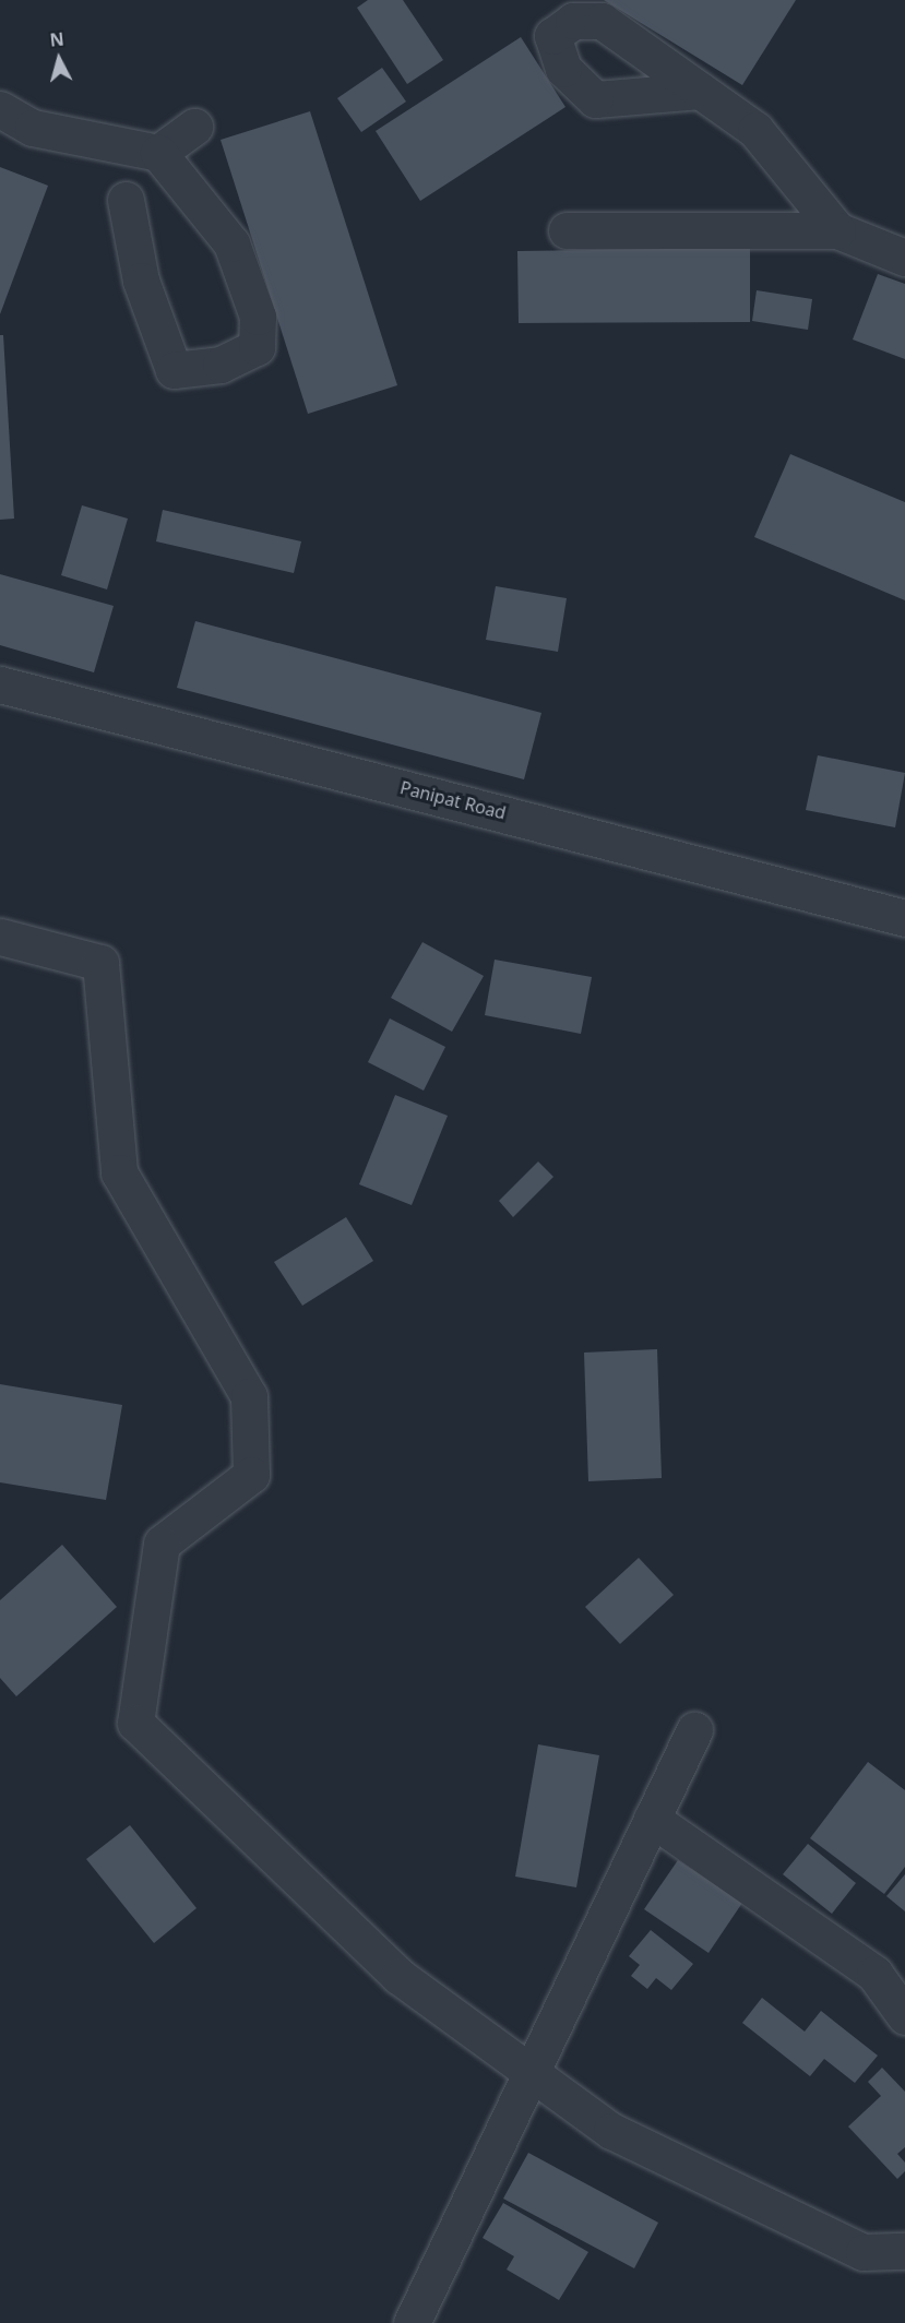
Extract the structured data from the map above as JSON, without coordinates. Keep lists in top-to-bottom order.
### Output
{
  "streets": {
    "street": ["Panipat Road"]
  },
  "north": "top"
}
